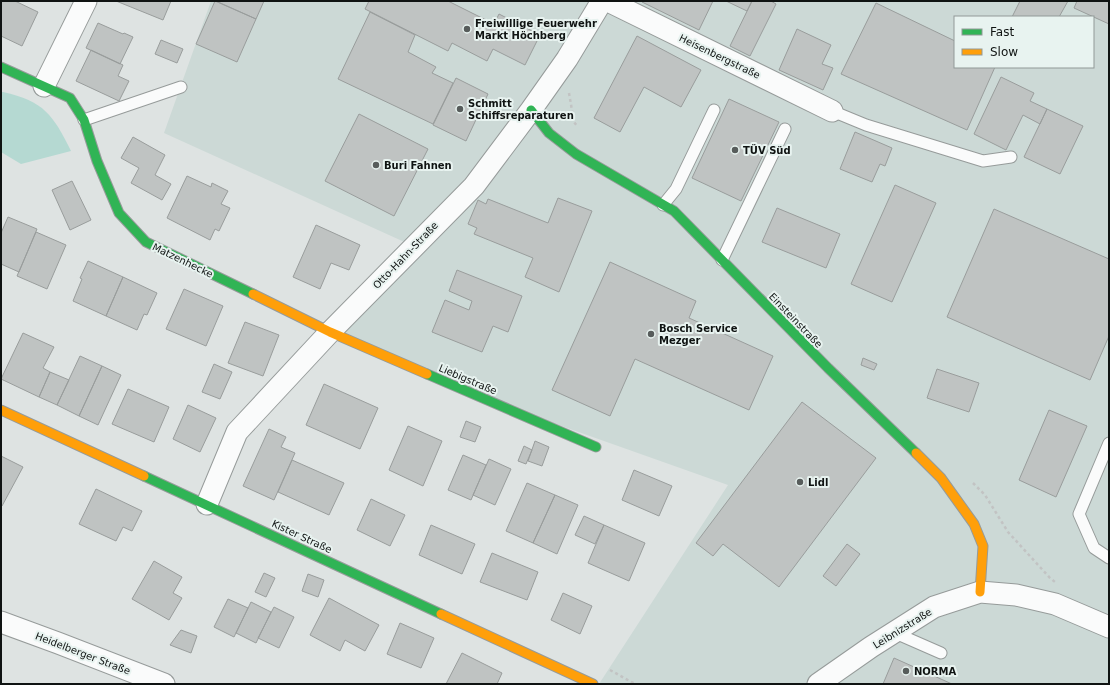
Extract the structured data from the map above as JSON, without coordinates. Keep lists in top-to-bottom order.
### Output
{
  "streets": {
    "street": [
      "Heisenbergstraße",
      "Otto-Hahn-Straße",
      "Matzenhecke",
      "Einsteinstraße",
      "Liebigstraße",
      "Kister Straße",
      "Leibnizstraße",
      "Heidelberger Straße"
    ]
  },
  "crossings": [
    ["Otto-Hahn-Straße", "Matzenhecke"],
    ["Otto-Hahn-Straße", "Einsteinstraße"],
    ["Otto-Hahn-Straße", "Liebigstraße"],
    ["Otto-Hahn-Straße", "Kister Straße"],
    ["Matzenhecke", "Liebigstraße"],
    ["Einsteinstraße", "Leibnizstraße"]
  ],
  "places": [
    "Freiwillige Feuerwehr Markt Höchberg",
    "Schmitt Schiffsreparaturen",
    "TÜV Süd",
    "Buri Fahnen",
    "Bosch Service Mezger",
    "Lidl",
    "NORMA"
  ],
  "legend": ["Fast", "Slow"]
}
